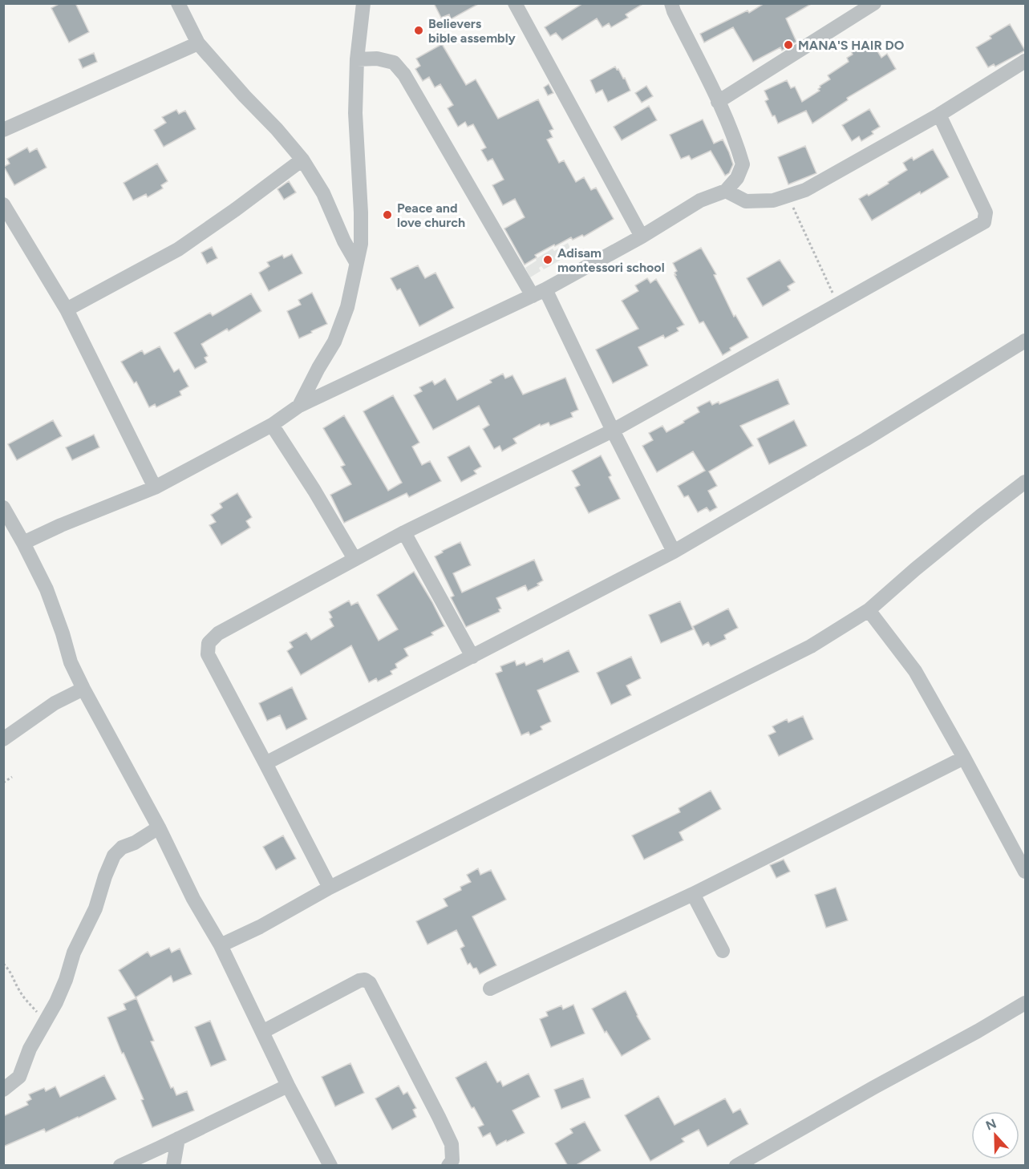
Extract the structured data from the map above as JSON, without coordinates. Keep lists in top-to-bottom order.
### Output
{
  "places": [
    "Believers bible assembly",
    "MANA'S HAIR DO",
    "Peace and love church",
    "Adisam montessori school"
  ],
  "north": "top"
}
